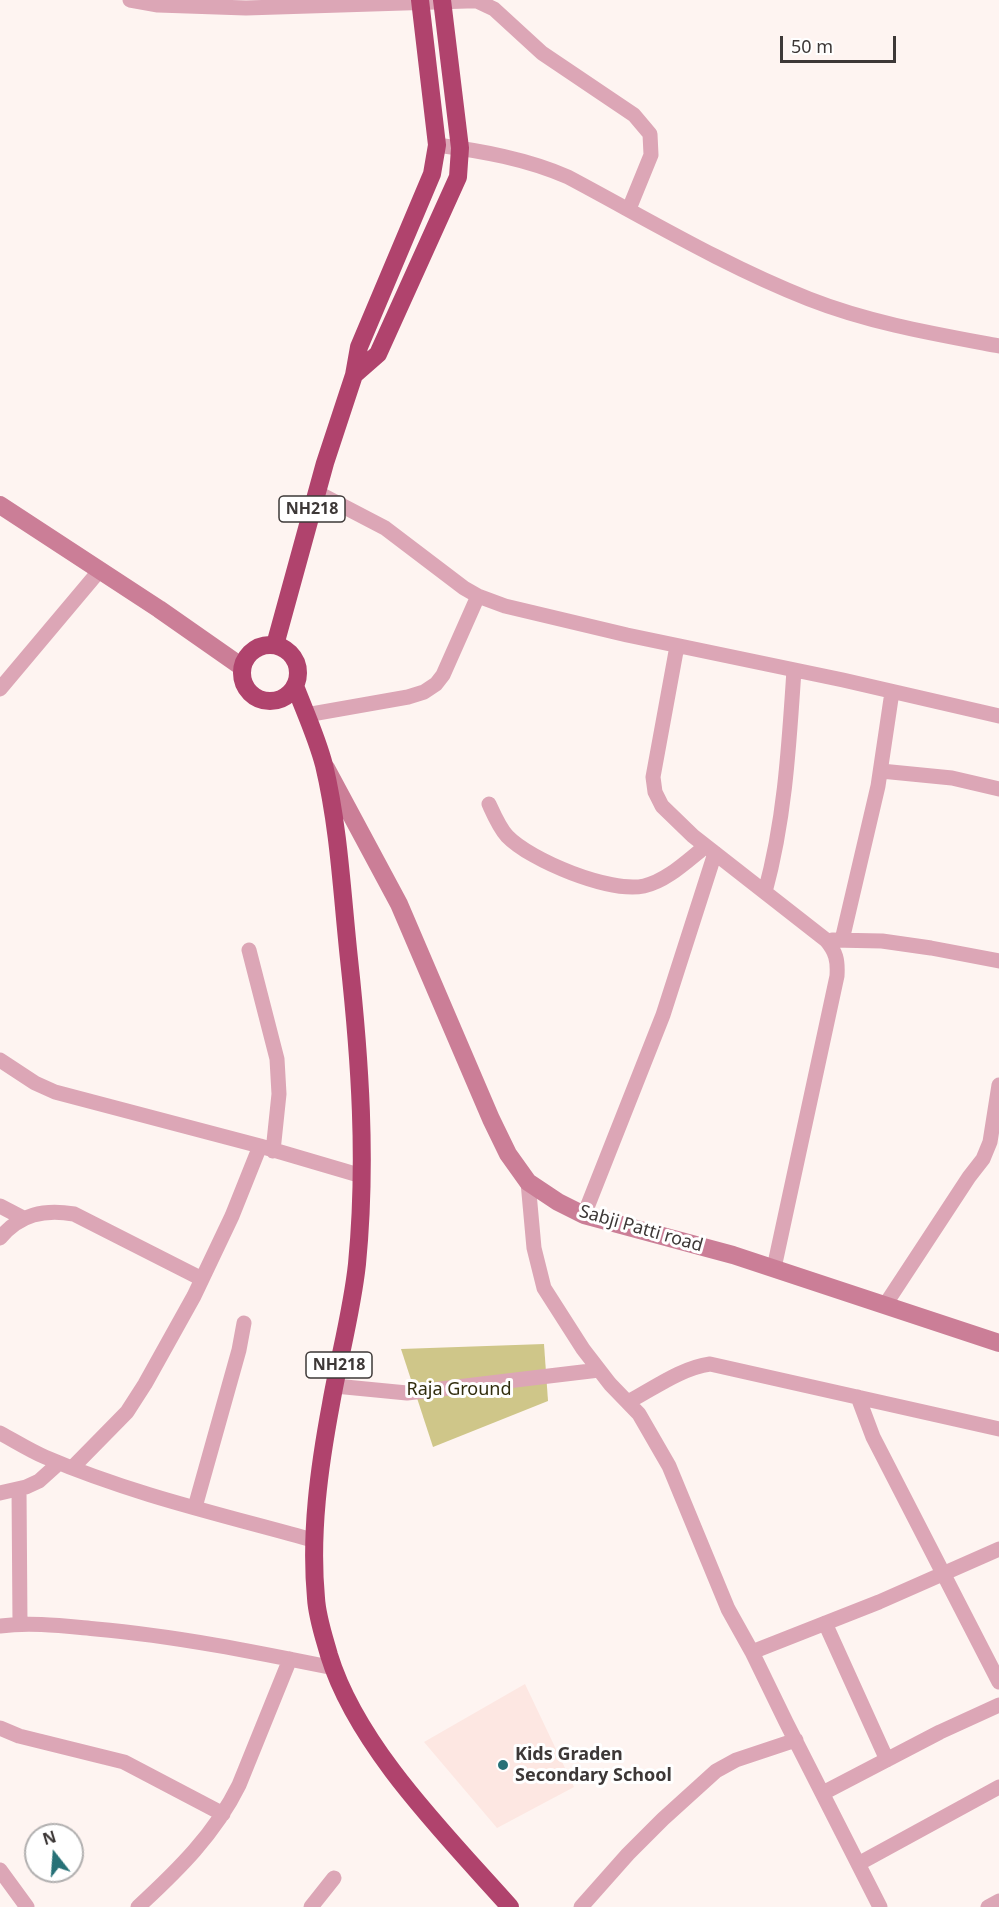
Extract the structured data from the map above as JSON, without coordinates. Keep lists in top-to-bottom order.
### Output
{
  "streets": {
    "highway": ["NH218"],
    "main road": ["Sabji Patti road"]
  },
  "crossings": [
    ["NH218", "Sabji Patti road"]
  ],
  "parks": ["Raja Ground"],
  "places": ["Kids Graden Secondary School"],
  "scale_bar": "50 m",
  "north": "top"
}
